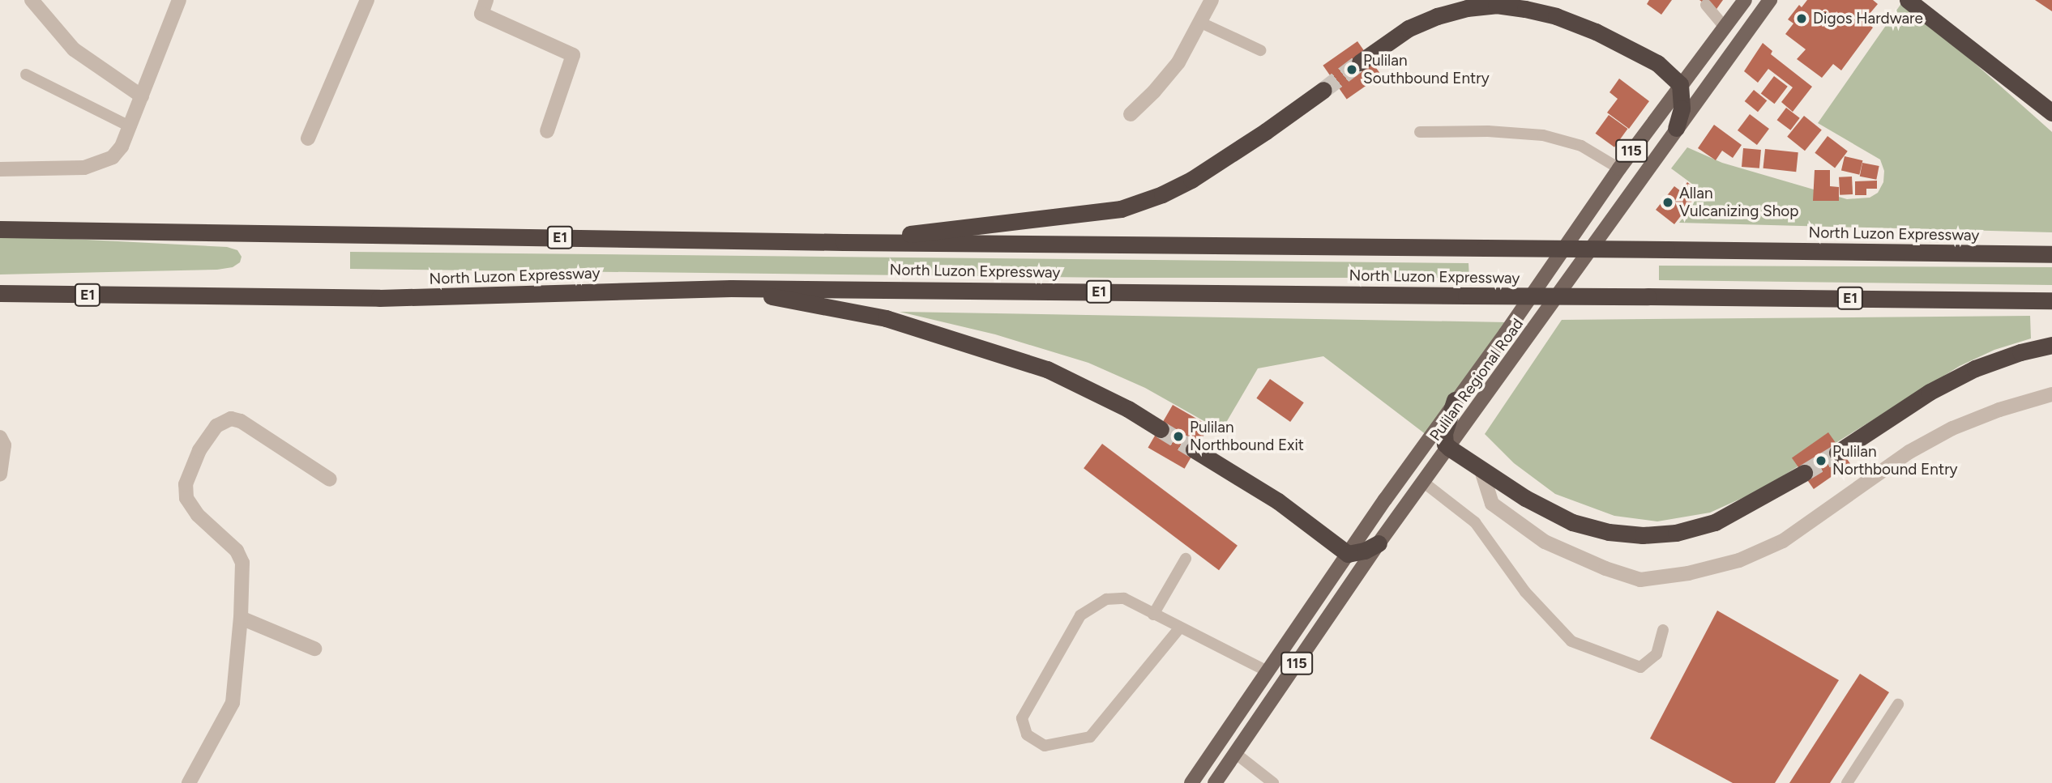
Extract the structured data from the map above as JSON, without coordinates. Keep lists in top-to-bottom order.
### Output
{
  "streets": {
    "highway": ["North Luzon Expressway", "E1"],
    "main road": ["115", "Pulilan Regional Road"]
  },
  "places": [
    "Digos Hardware",
    "Pulilan Southbound Entry",
    "Allan Vulcanizing Shop",
    "Pulilan Northbound Exit",
    "Pulilan Northbound Entry"
  ]
}
